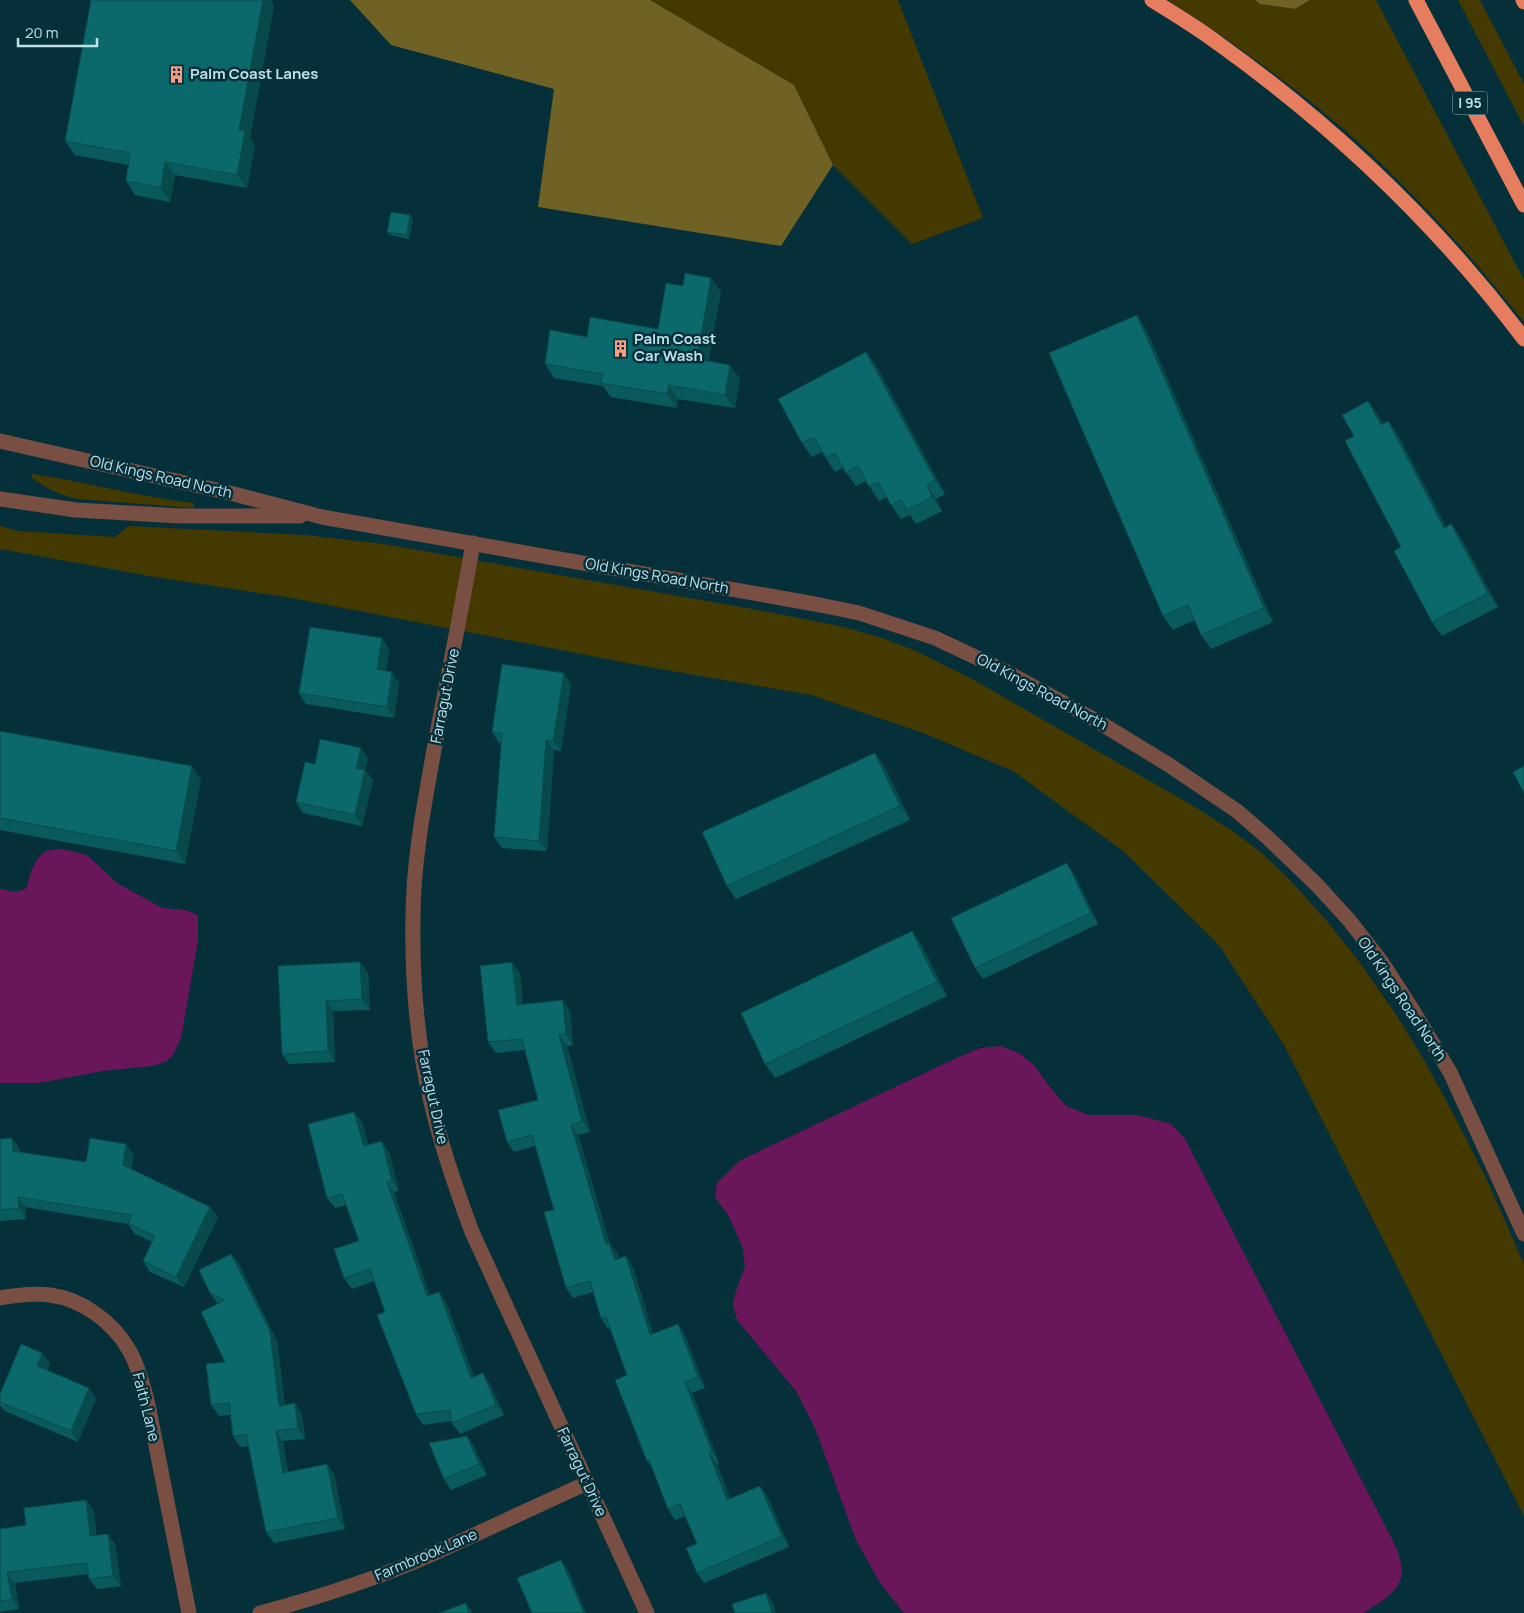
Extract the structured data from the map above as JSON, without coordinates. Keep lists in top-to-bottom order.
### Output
{
  "streets": {
    "highway": ["I 95"],
    "street": [
      "Old Kings Road North",
      "Farragut Drive",
      "Faith Lane",
      "Farmbrook Lane"
    ]
  },
  "crossings": [
    ["Old Kings Road North", "Farragut Drive"],
    ["Farragut Drive", "Farmbrook Lane"]
  ],
  "places": {
    "building": ["Palm Coast Lanes", "Palm Coast Car Wash"]
  },
  "scale_bar": "20 m"
}
